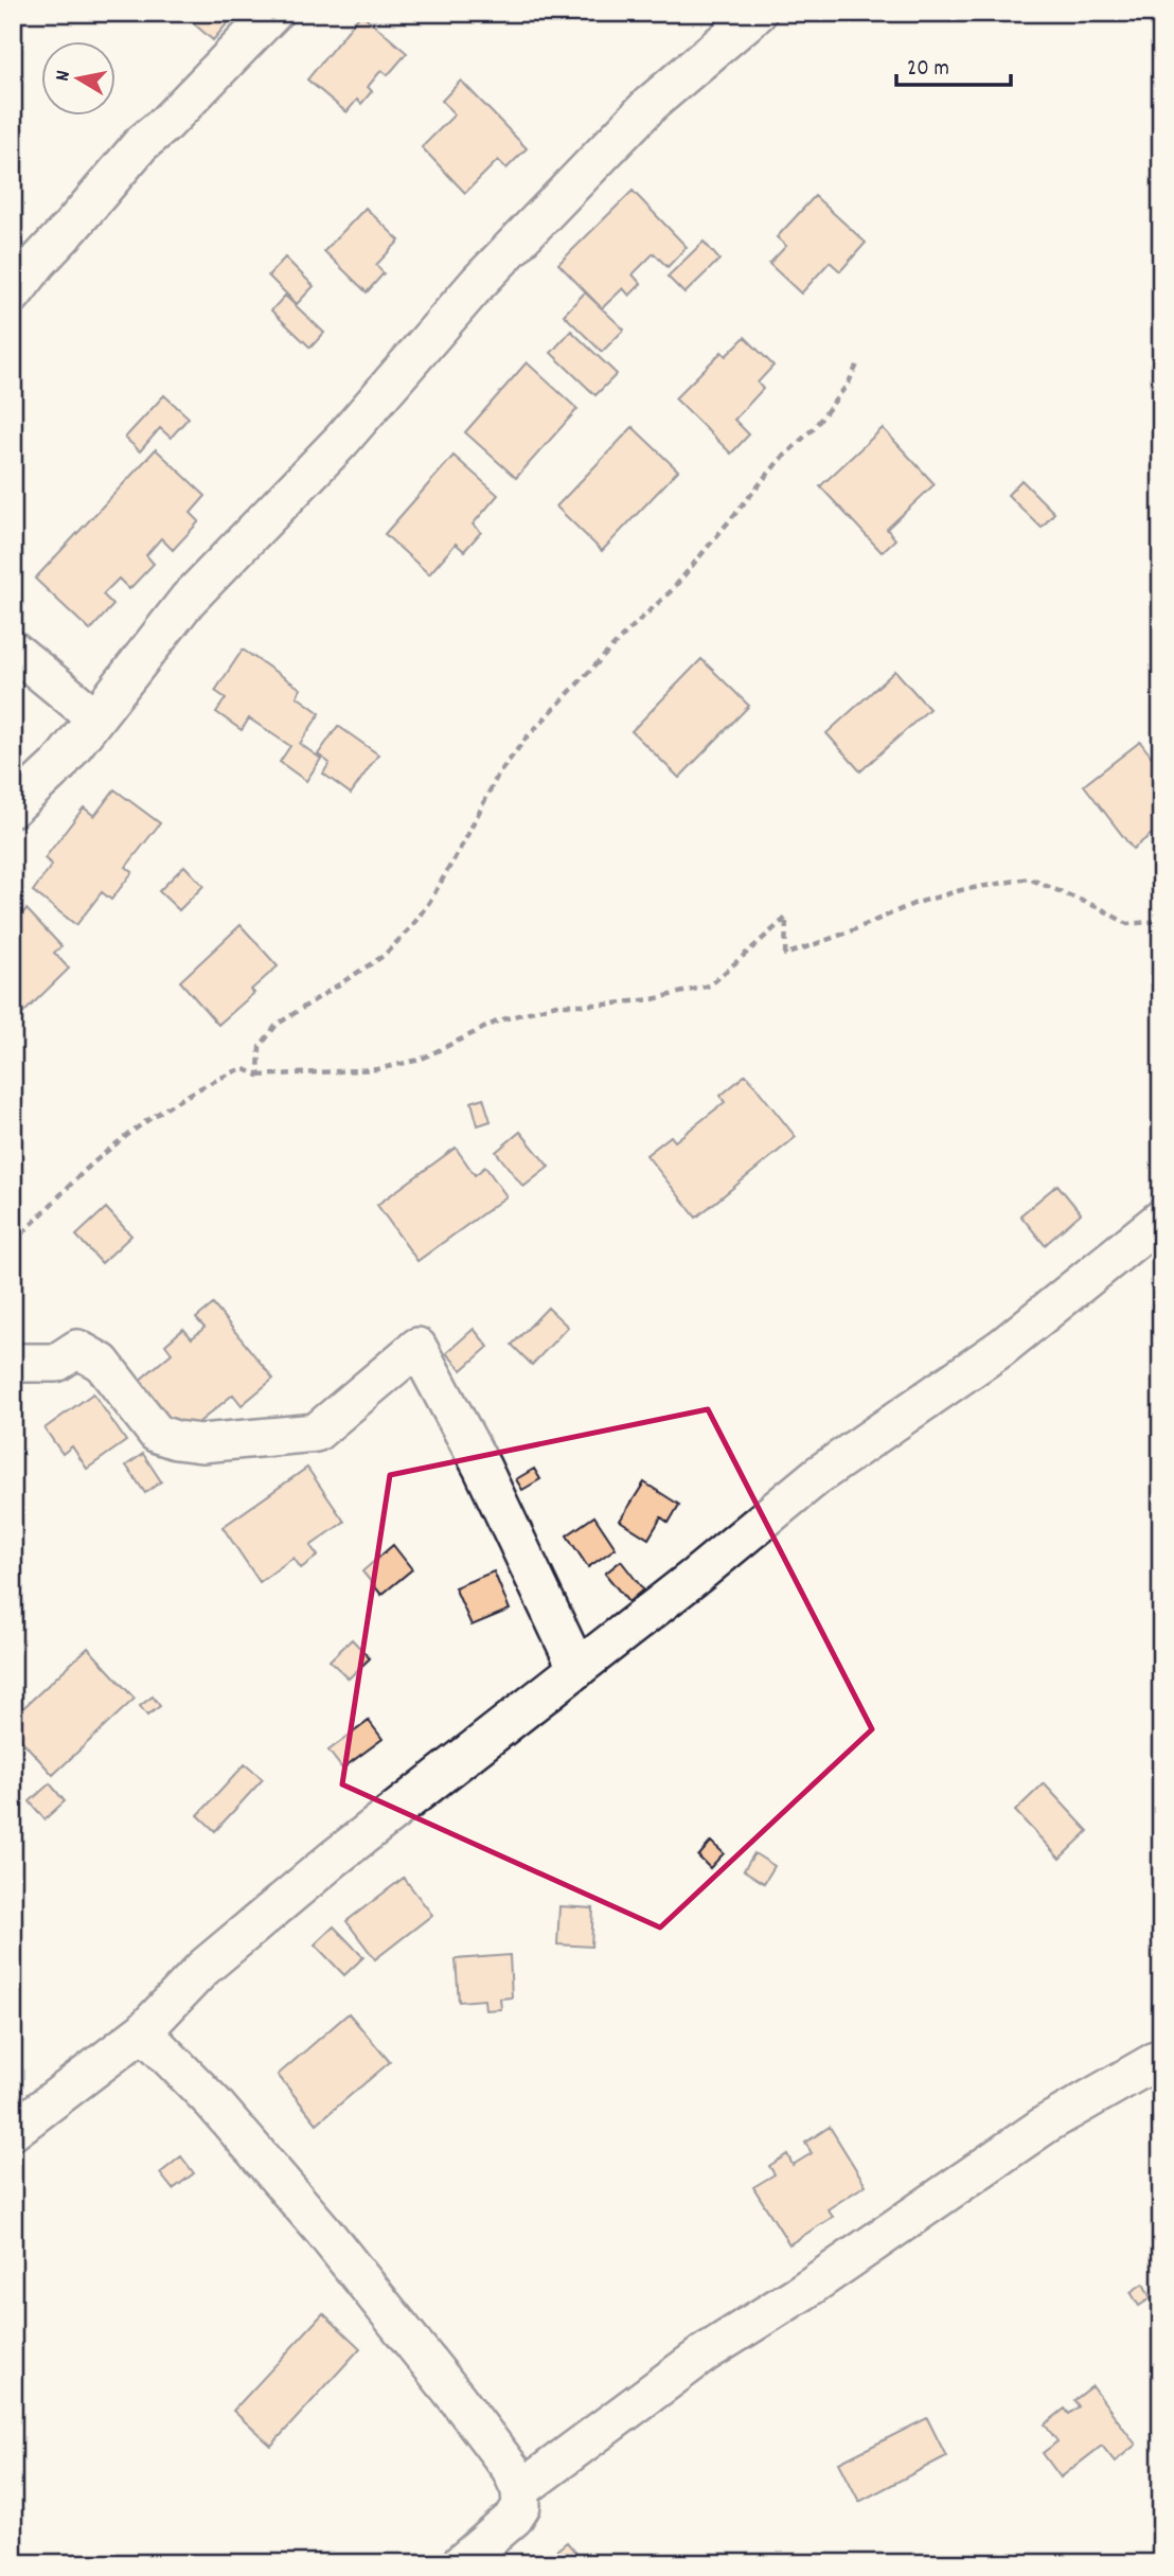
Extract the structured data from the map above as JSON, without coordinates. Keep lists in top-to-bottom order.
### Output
{
  "scale_bar": "20 m",
  "north": "left"
}
